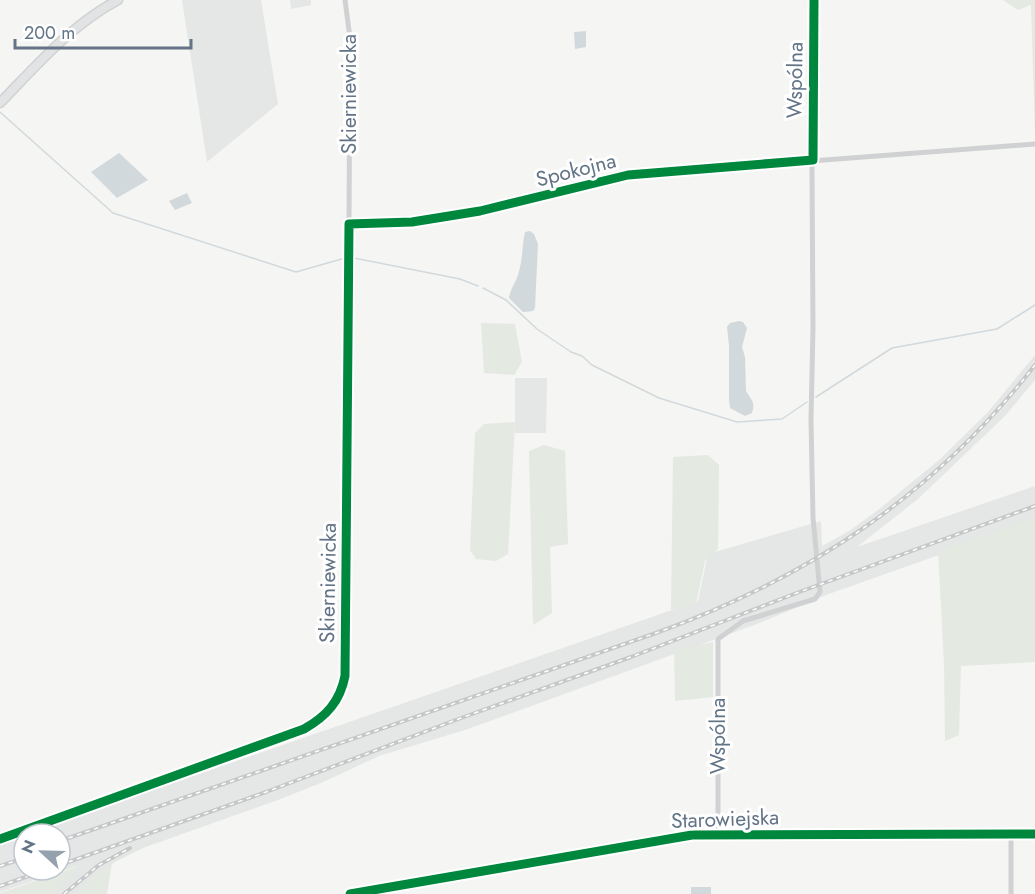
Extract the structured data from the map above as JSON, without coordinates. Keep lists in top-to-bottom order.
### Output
{
  "streets": {
    "street": [
      "Wspólna",
      "Skierniewicka",
      "Spokojna",
      "Starowiejska"
    ]
  },
  "crossings": [
    ["Wspólna", "Spokojna"],
    ["Wspólna", "Starowiejska"],
    ["Skierniewicka", "Spokojna"]
  ],
  "scale_bar": "200 m",
  "north": "left"
}
